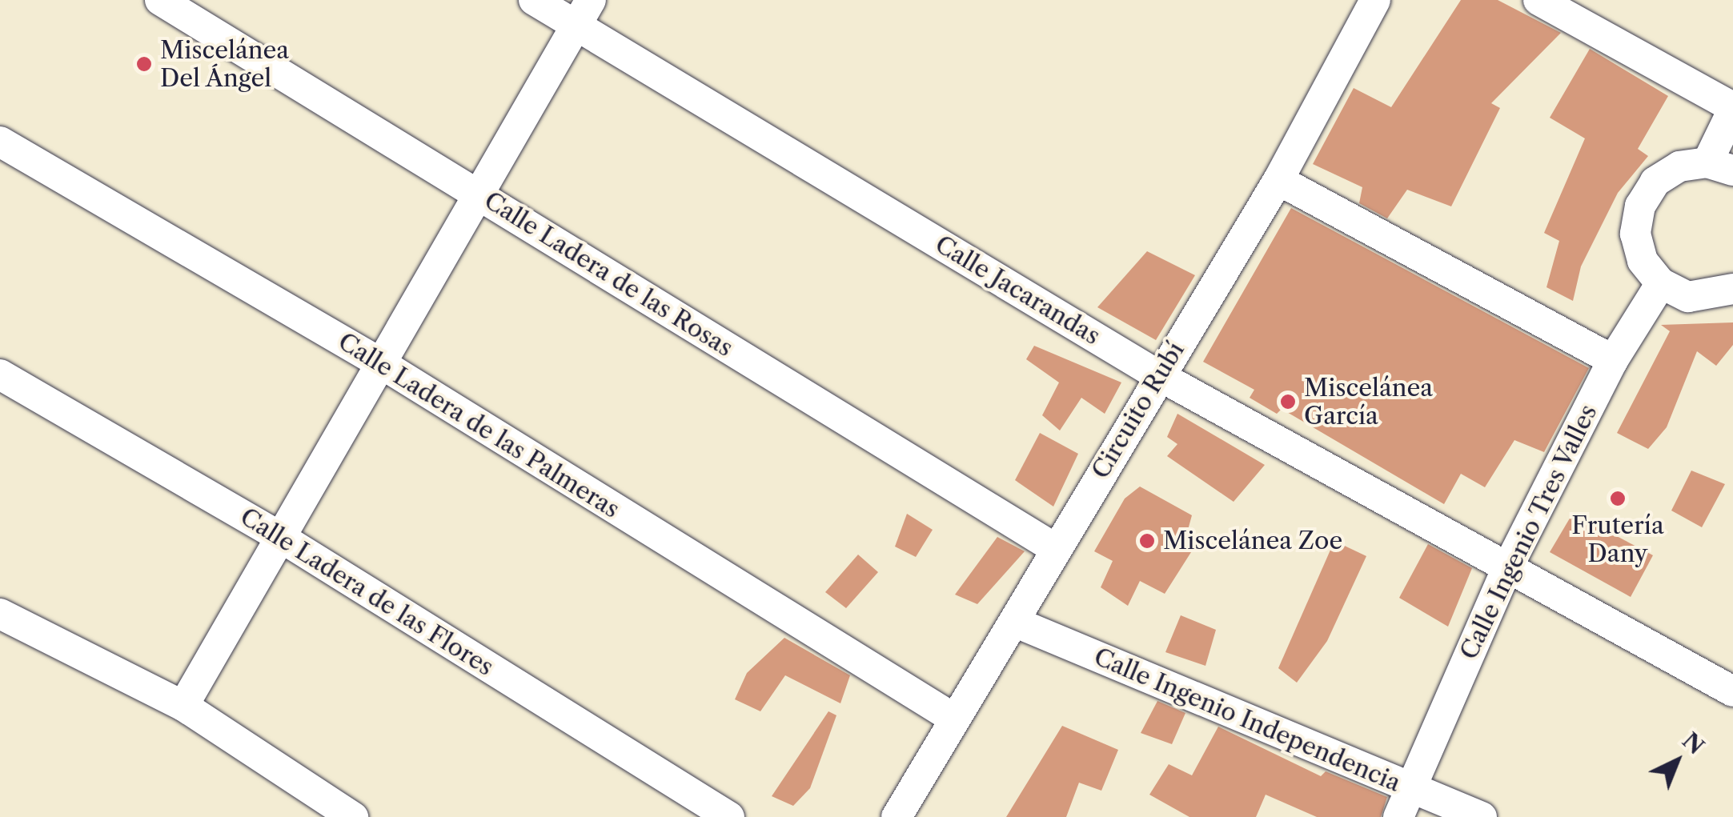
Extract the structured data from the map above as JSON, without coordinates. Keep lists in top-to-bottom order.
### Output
{
  "streets": {
    "street": [
      "Calle Ladera de las Rosas",
      "Calle Jacarandas",
      "Circuito Rubí",
      "Calle Ladera de las Palmeras",
      "Calle Ingenio Tres Valles",
      "Calle Ladera de las Flores",
      "Calle Ingenio Independencia"
    ]
  },
  "crossings": [
    ["Calle Ladera de las Rosas", "Circuito Rubí"],
    ["Calle Jacarandas", "Circuito Rubí"],
    ["Calle Jacarandas", "Calle Ingenio Tres Valles"],
    ["Circuito Rubí", "Calle Ladera de las Palmeras"],
    ["Circuito Rubí", "Calle Ingenio Independencia"],
    ["Calle Ingenio Tres Valles", "Calle Ingenio Independencia"]
  ],
  "places": [
    "Miscelánea Del Ángel",
    "Miscelánea García",
    "Frutería Dany",
    "Miscelánea Zoe"
  ],
  "north": "top right"
}
